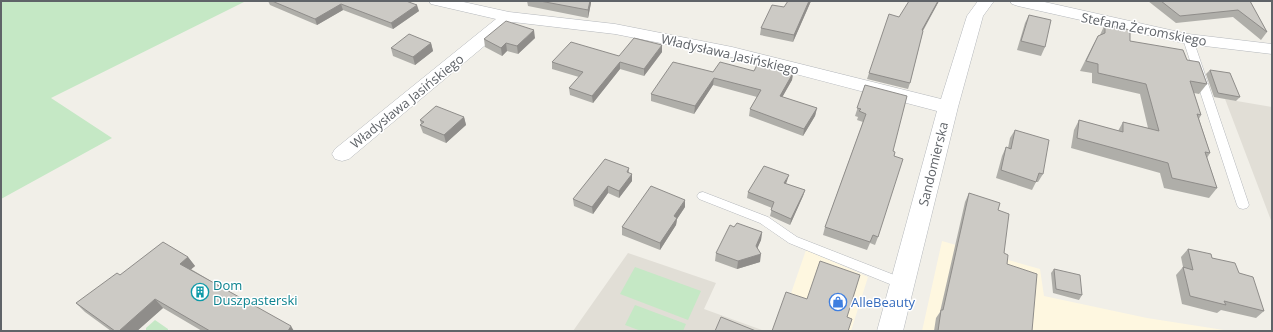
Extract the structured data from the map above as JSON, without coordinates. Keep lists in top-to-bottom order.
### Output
{
  "streets": {
    "street": ["Stefana Żeromskiego", "Władysława Jasińskiego", "Sandomierska"]
  },
  "crossings": [
    ["Władysława Jasińskiego", "Sandomierska"]
  ],
  "places": {
    "building": ["Dom Duszpasterski"],
    "shop": ["AlleBeauty"]
  }
}
